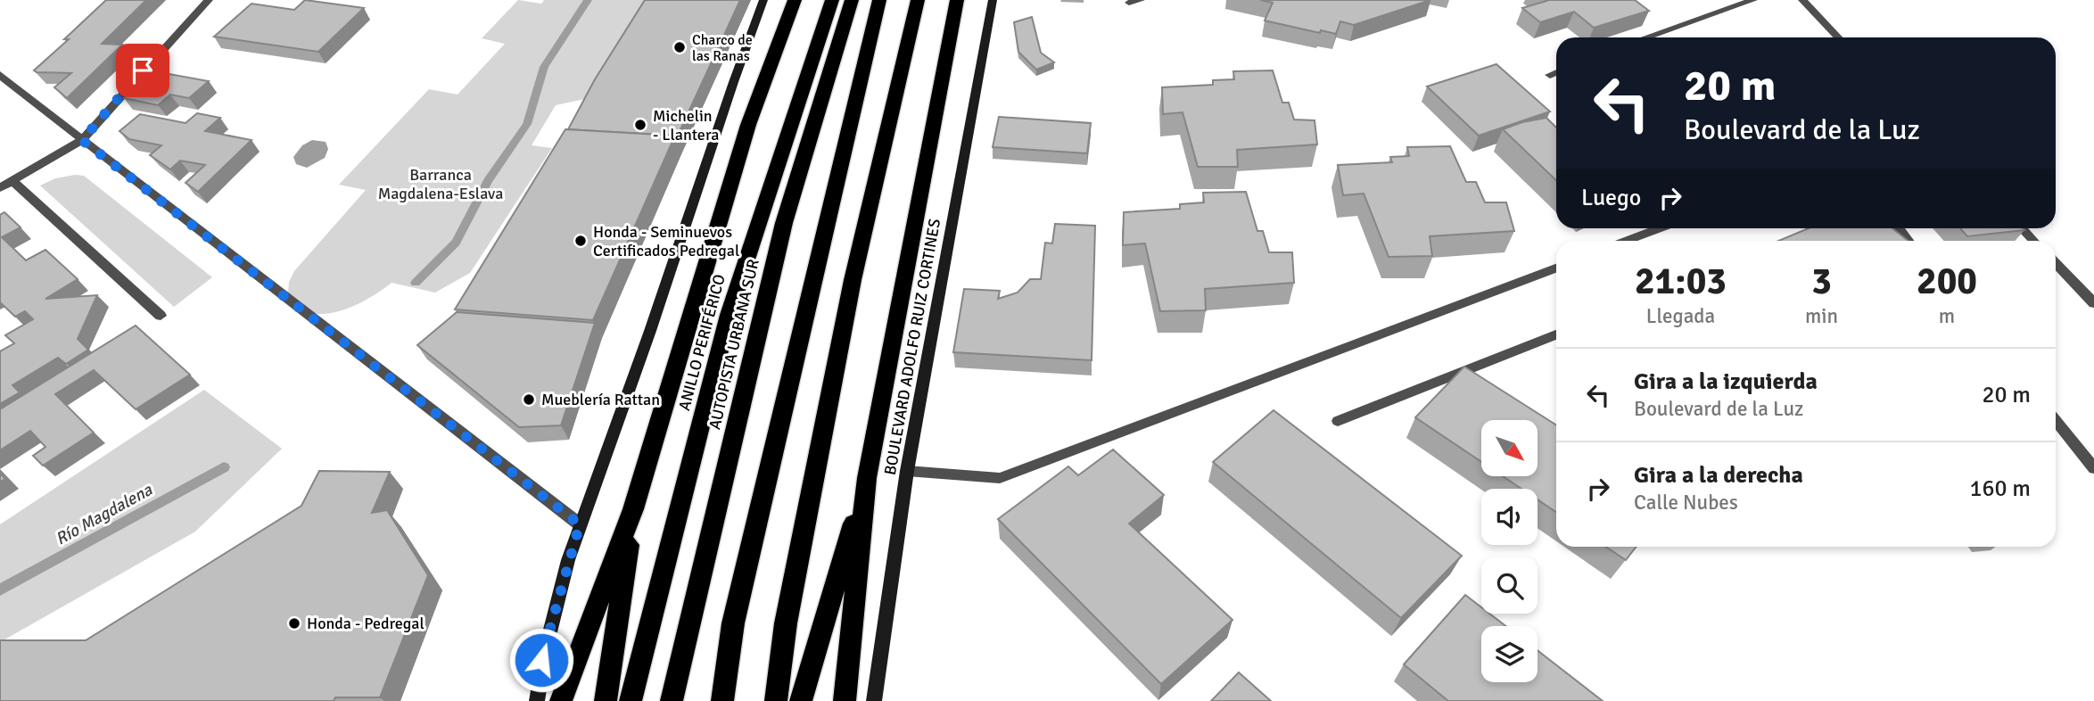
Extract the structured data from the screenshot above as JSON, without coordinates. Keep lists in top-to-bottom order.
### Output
{
  "streets": {
    "highway": ["ANILLO PERIFÉRICO", "AUTOPISTA URBANA SUR"],
    "main road": ["BOULEVARD ADOLFO RUIZ CORTINES"]
  },
  "water": ["Río Magdalena"],
  "parks": ["Barranca Magdalena-Eslava"],
  "places": [
    "Charco de las Ranas",
    "Michelin - Llantera",
    "Honda - Seminuevos Certificados Pedregal",
    "Mueblería Rattan",
    "Honda - Pedregal"
  ],
  "north": "bottom right",
  "page": {
    "turn": ["20 m", "Boulevard de la Luz"],
    "then": "Luego",
    "eta": [
      "21:03",
      "Llegada",
      "3",
      "min",
      "200",
      "m"
    ],
    "list": [
      {
        "name": "Gira a la izquierda",
        "note": "Boulevard de la Luz",
        "value": "20 m"
      },
      {
        "name": "Gira a la derecha",
        "note": "Calle Nubes",
        "value": "160 m"
      }
    ]
  }
}
